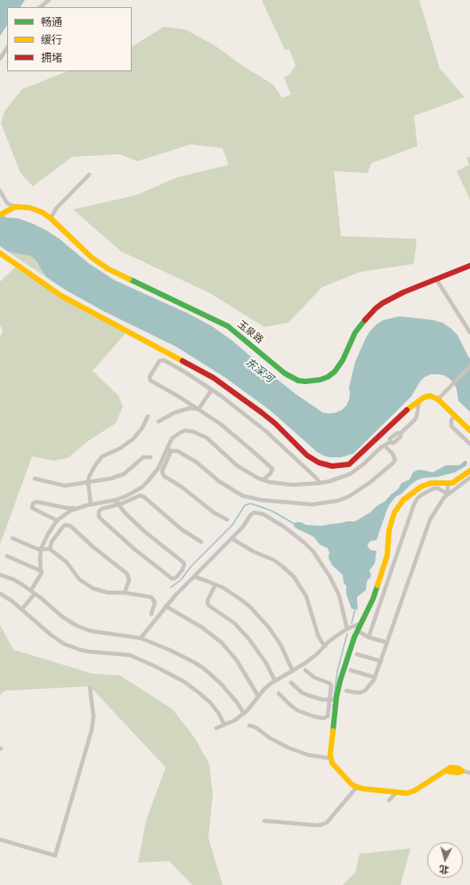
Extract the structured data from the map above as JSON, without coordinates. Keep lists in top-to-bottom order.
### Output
{
  "streets": {
    "street": ["玉泉路"]
  },
  "water": ["东深河"],
  "legend": ["畅通", "缓行", "拥堵"],
  "north": "bottom"
}
